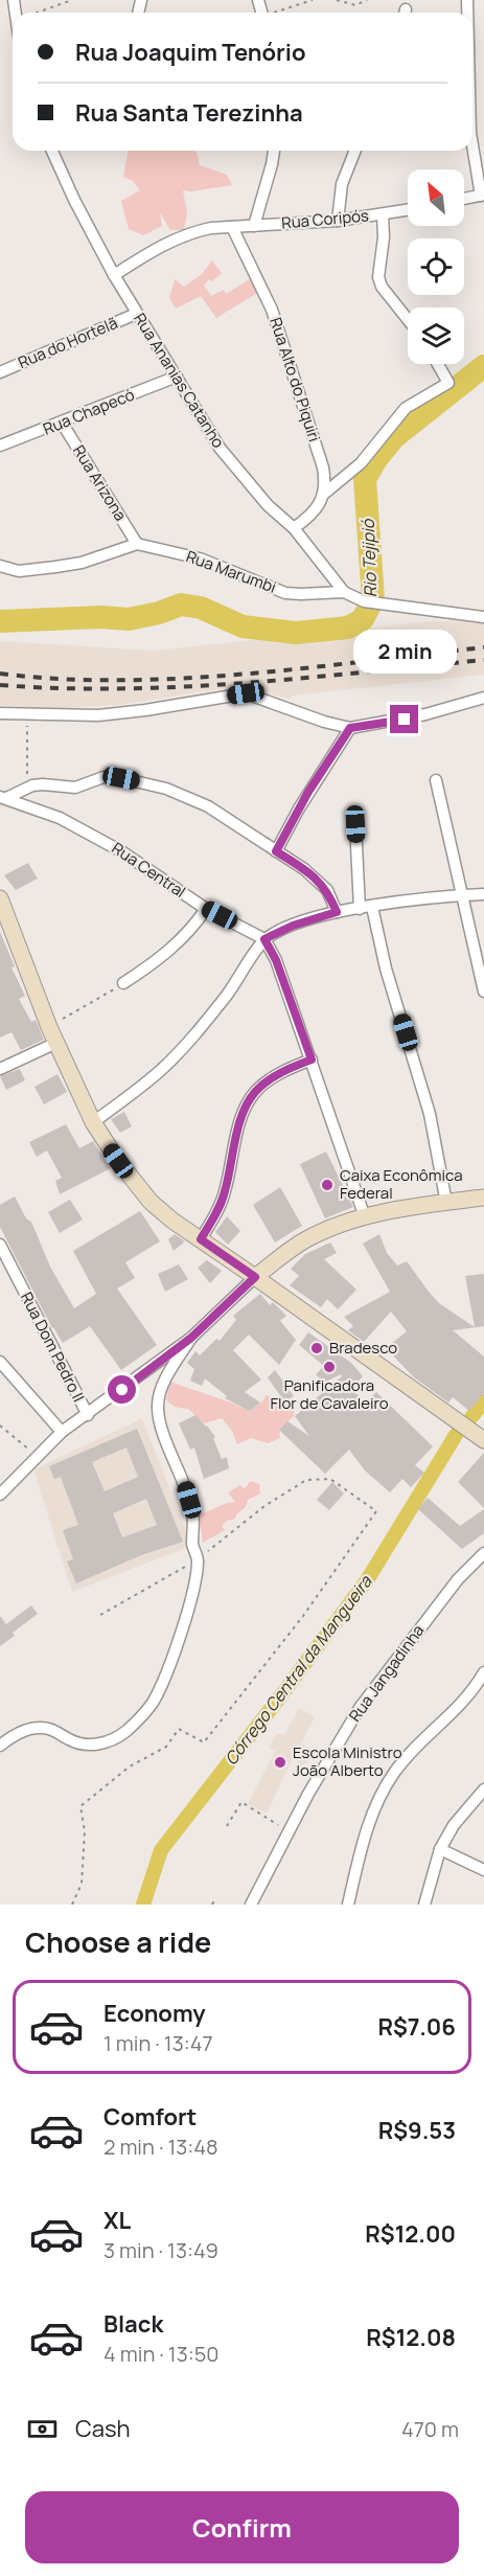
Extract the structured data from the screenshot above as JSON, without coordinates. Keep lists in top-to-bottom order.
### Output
{
  "streets": {
    "street": [
      "Rua Coripós",
      "Rua do Hortelã",
      "Rua Alto do Piquiri",
      "Rua Ananias Catanho",
      "Rua Chapecó",
      "Rua Arizona",
      "Rua Marumbi",
      "Rua Central",
      "Rua Dom Pedro II",
      "Rua Jangadinha"
    ]
  },
  "crossings": [
    ["Rua Coripós", "Rua Alto do Piquiri"],
    ["Rua Coripós", "Rua Ananias Catanho"],
    ["Rua do Hortelã", "Rua Ananias Catanho"],
    ["Rua Ananias Catanho", "Rua Chapecó"],
    ["Rua Ananias Catanho", "Rua Marumbi"],
    ["Rua Chapecó", "Rua Arizona"],
    ["Rua Arizona", "Rua Marumbi"]
  ],
  "water": ["Rio Tejipió", "Córrego Central da Mangueira"],
  "places": [
    "Caixa Econômica Federal",
    "Bradesco",
    "Panificadora Flor de Cavaleiro",
    "Escola Ministro João Alberto"
  ],
  "north": "top left",
  "page": {
    "banner": ["Rua Joaquim Tenório", "Rua Santa Terezinha"],
    "bubble": "2 min",
    "heading": "Choose a ride",
    "list": [
      {
        "name": "Economy",
        "note": "1 min · 13:47",
        "value": "R$7.06"
      },
      {
        "name": "Comfort",
        "note": "2 min · 13:48",
        "value": "R$9.53"
      },
      {
        "name": "XL",
        "note": "3 min · 13:49",
        "value": "R$12.00"
      },
      {
        "name": "Black",
        "note": "4 min · 13:50",
        "value": "R$12.08"
      }
    ],
    "pay": ["Cash", "470 m"],
    "buttons": "Confirm"
  }
}
